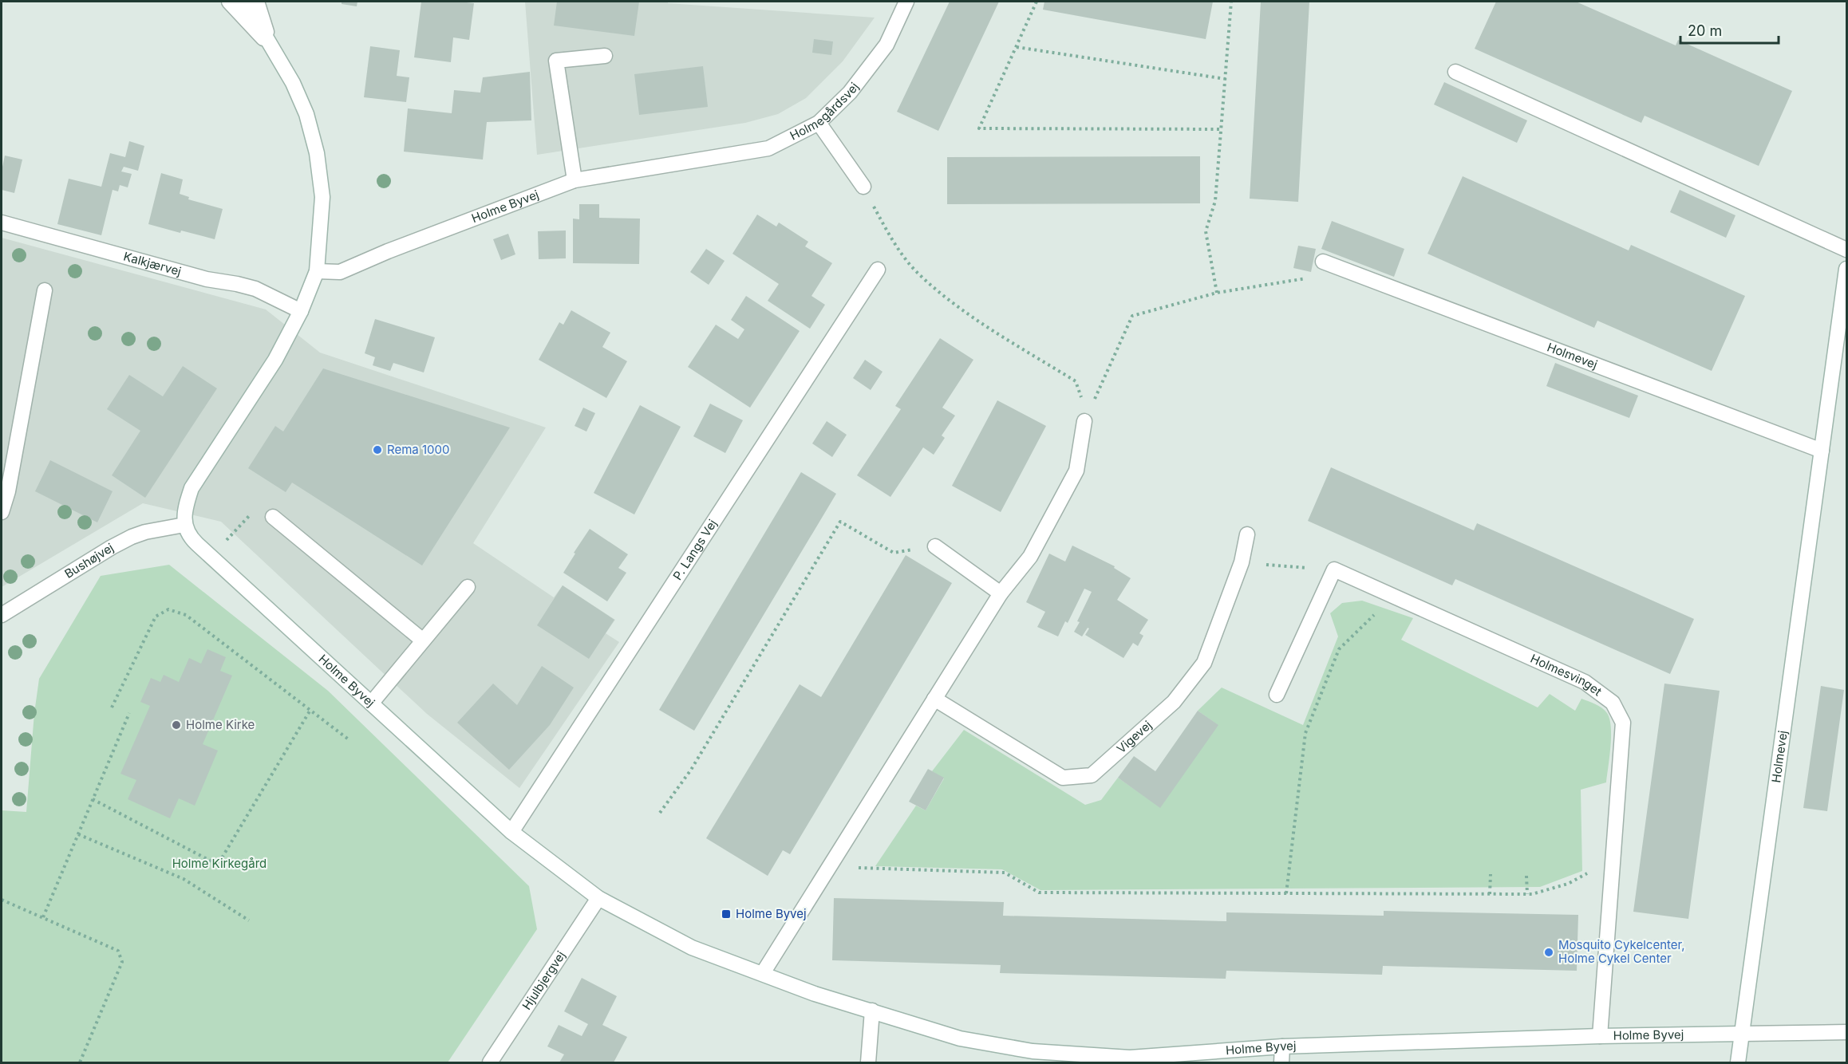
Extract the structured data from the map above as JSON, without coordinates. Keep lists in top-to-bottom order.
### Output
{
  "streets": {
    "street": [
      "Holmegårdsvej",
      "Holme Byvej",
      "Kalkjærvej",
      "Holmevej",
      "P. Langs Vej",
      "Bushøjvej",
      "Holmesvinget",
      "Vigevej",
      "Hjulbjergvej"
    ]
  },
  "crossings": [
    ["Holmegårdsvej", "Holme Byvej"],
    ["Holme Byvej", "Holmevej"],
    ["Holme Byvej", "P. Langs Vej"],
    ["Holme Byvej", "Bushøjvej"],
    ["Holme Byvej", "Holmesvinget"],
    ["Holme Byvej", "Hjulbjergvej"]
  ],
  "parks": ["Holme Kirkegård"],
  "places": {
    "other": ["Rema 1000", "Holme Kirke", "Mosquito Cykelcenter, Holme Cykel Center"],
    "transit": ["Holme Byvej"]
  },
  "scale_bar": "20 m"
}
